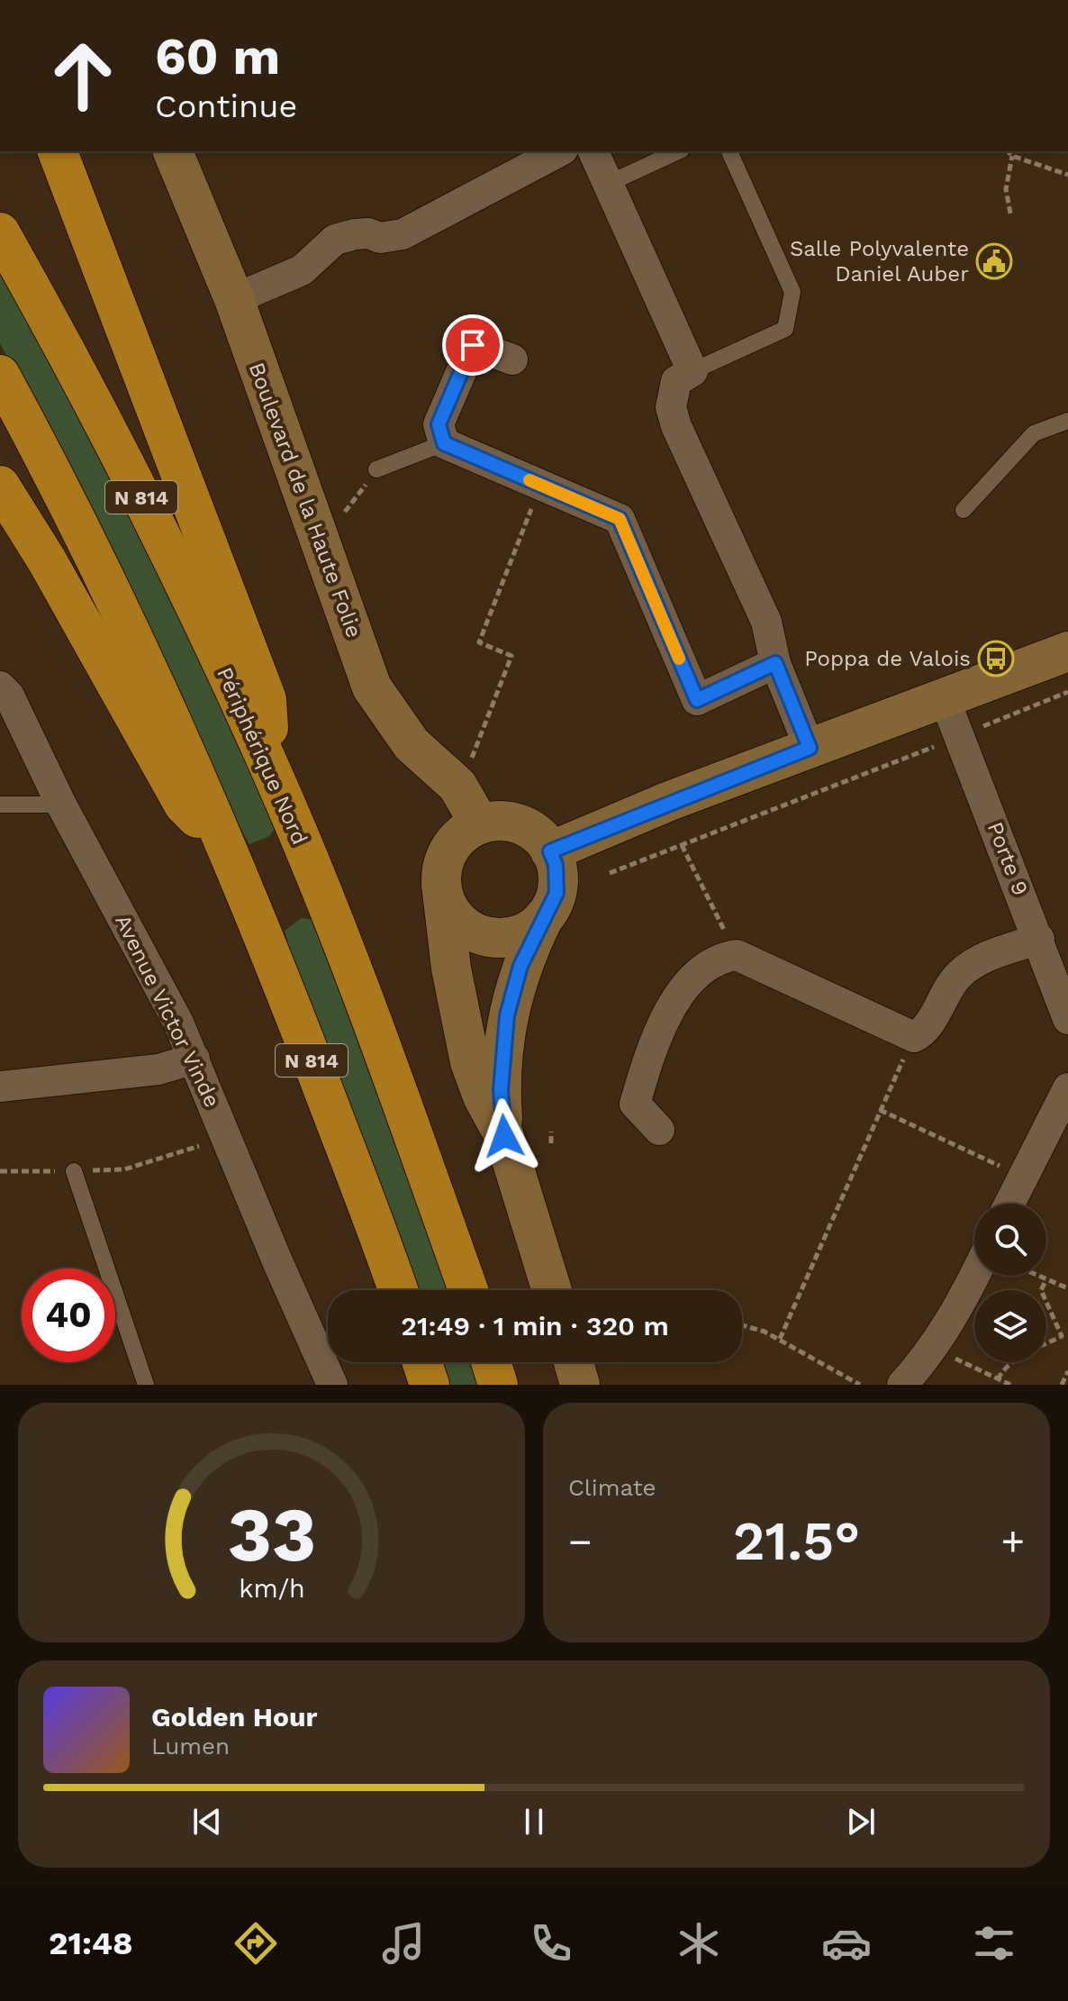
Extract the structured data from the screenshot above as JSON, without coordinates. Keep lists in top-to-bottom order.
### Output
{
  "streets": {
    "highway": ["N 814", "Périphérique Nord"],
    "street": ["Boulevard de la Haute Folie", "Porte 9", "Avenue Victor Vinde"]
  },
  "crossings": [
    ["N 814", "Périphérique Nord"]
  ],
  "places": {
    "public building": ["Salle Polyvalente Daniel Auber"],
    "bus stop": ["Poppa de Valois"]
  },
  "page": {
    "turn": ["60 m", "Continue"],
    "limit": "40",
    "trip": "21:49 · 1 min · 320 m",
    "tile": "Climate",
    "heat": ["−", "21.5°", "+"],
    "song": ["Golden Hour", "Lumen"],
    "tabs": "21:48",
    "gauge": ["33", "km/h"]
  }
}
